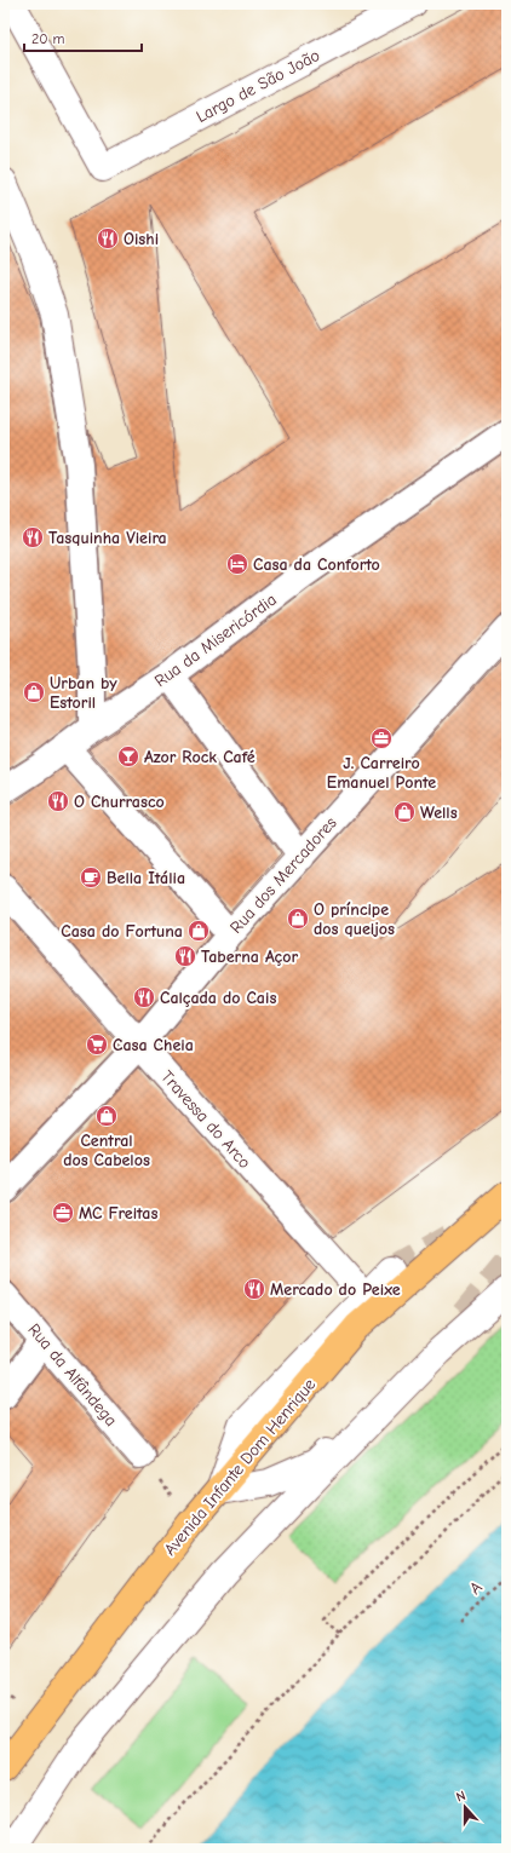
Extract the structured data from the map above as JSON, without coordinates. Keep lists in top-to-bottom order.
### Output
{
  "streets": {
    "main road": ["Avenida Infante Dom Henrique"],
    "street": [
      "Largo de São João",
      "Rua da Misericórdia",
      "Rua dos Mercadores",
      "Travessa do Arco",
      "Rua da Alfândega"
    ],
    "path": ["A"]
  },
  "crossings": [
    ["Rua dos Mercadores", "Travessa do Arco"]
  ],
  "places": {
    "restaurant": [
      "Oishi",
      "Tasquinha Vieira",
      "O Churrasco",
      "Taberna Açor",
      "Calçada do Cais",
      "Mercado do Peixe"
    ],
    "hotel": ["Casa da Conforto"],
    "shop": [
      "Urban by Estoril",
      "Wells",
      "O príncipe dos queijos",
      "Casa do Fortuna",
      "Central dos Cabelos"
    ],
    "office": ["J. Carreiro Emanuel Ponte", "MC Freitas"],
    "bar": ["Azor Rock Café"],
    "cafe": ["Bella Itália"],
    "supermarket": ["Casa Cheia"]
  },
  "scale_bar": "20 m",
  "north": "top"
}
